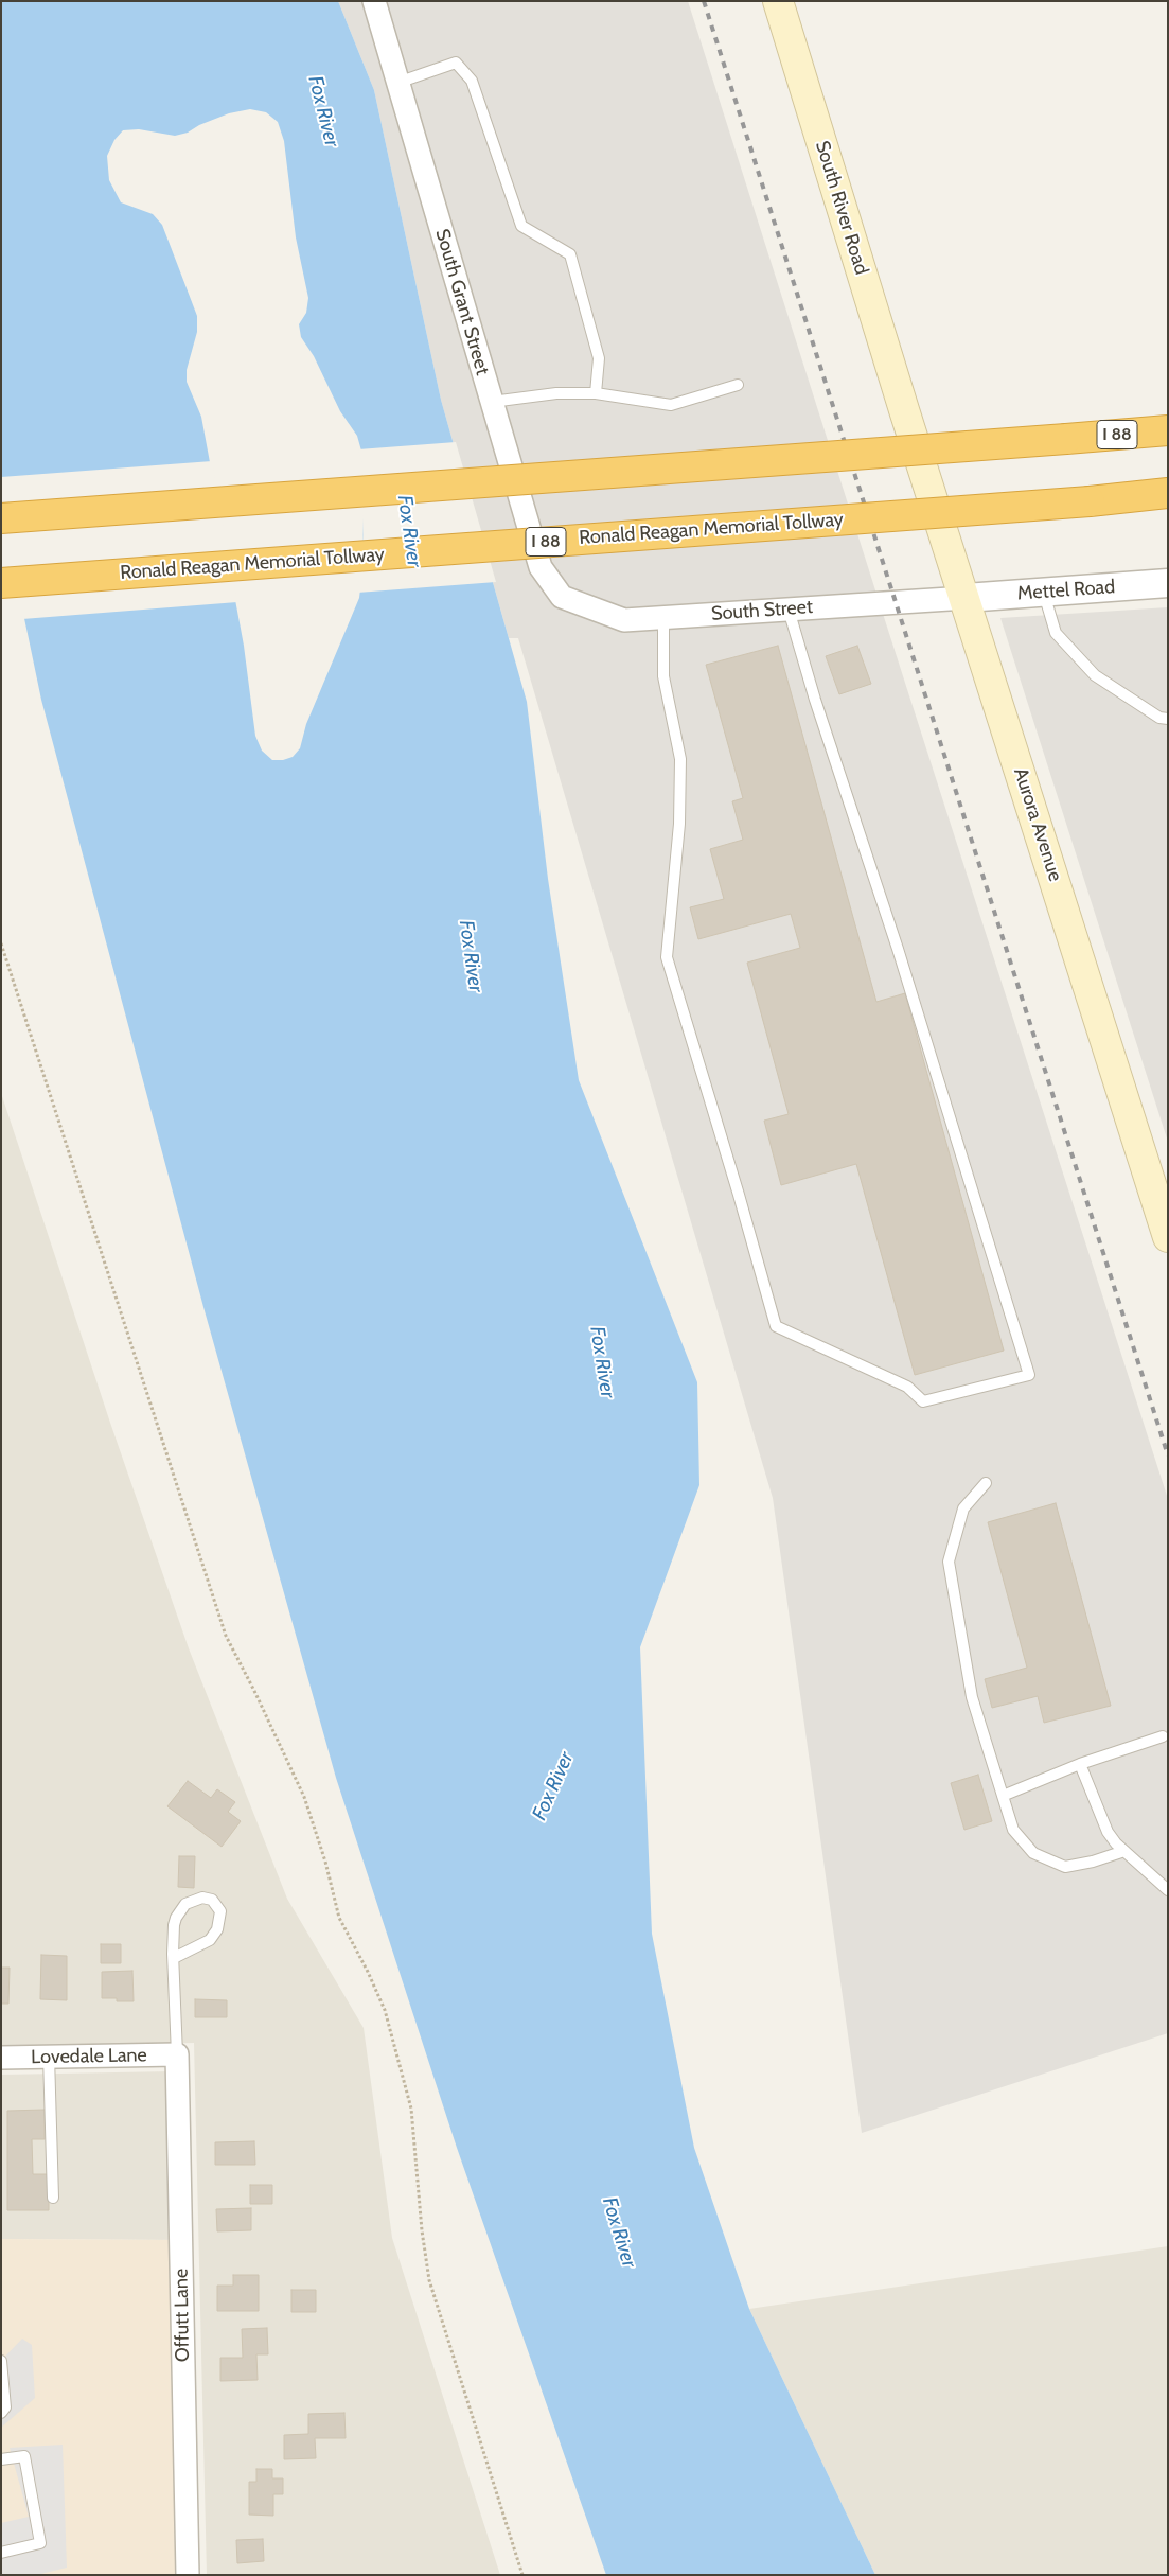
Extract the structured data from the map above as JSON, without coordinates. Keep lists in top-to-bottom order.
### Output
{
  "streets": {
    "highway": ["I 88", "Ronald Reagan Memorial Tollway"],
    "main road": ["South River Road", "Aurora Avenue"],
    "street": [
      "South Grant Street",
      "Mettel Road",
      "South Street",
      "Lovedale Lane",
      "Offutt Lane"
    ]
  },
  "crossings": [
    ["South River Road", "Aurora Avenue"],
    ["South Grant Street", "South Street"],
    ["Mettel Road", "South Street"],
    ["Mettel Road", "Aurora Avenue"],
    ["South Street", "Aurora Avenue"],
    ["Lovedale Lane", "Offutt Lane"]
  ],
  "water": ["Fox River"]
}
